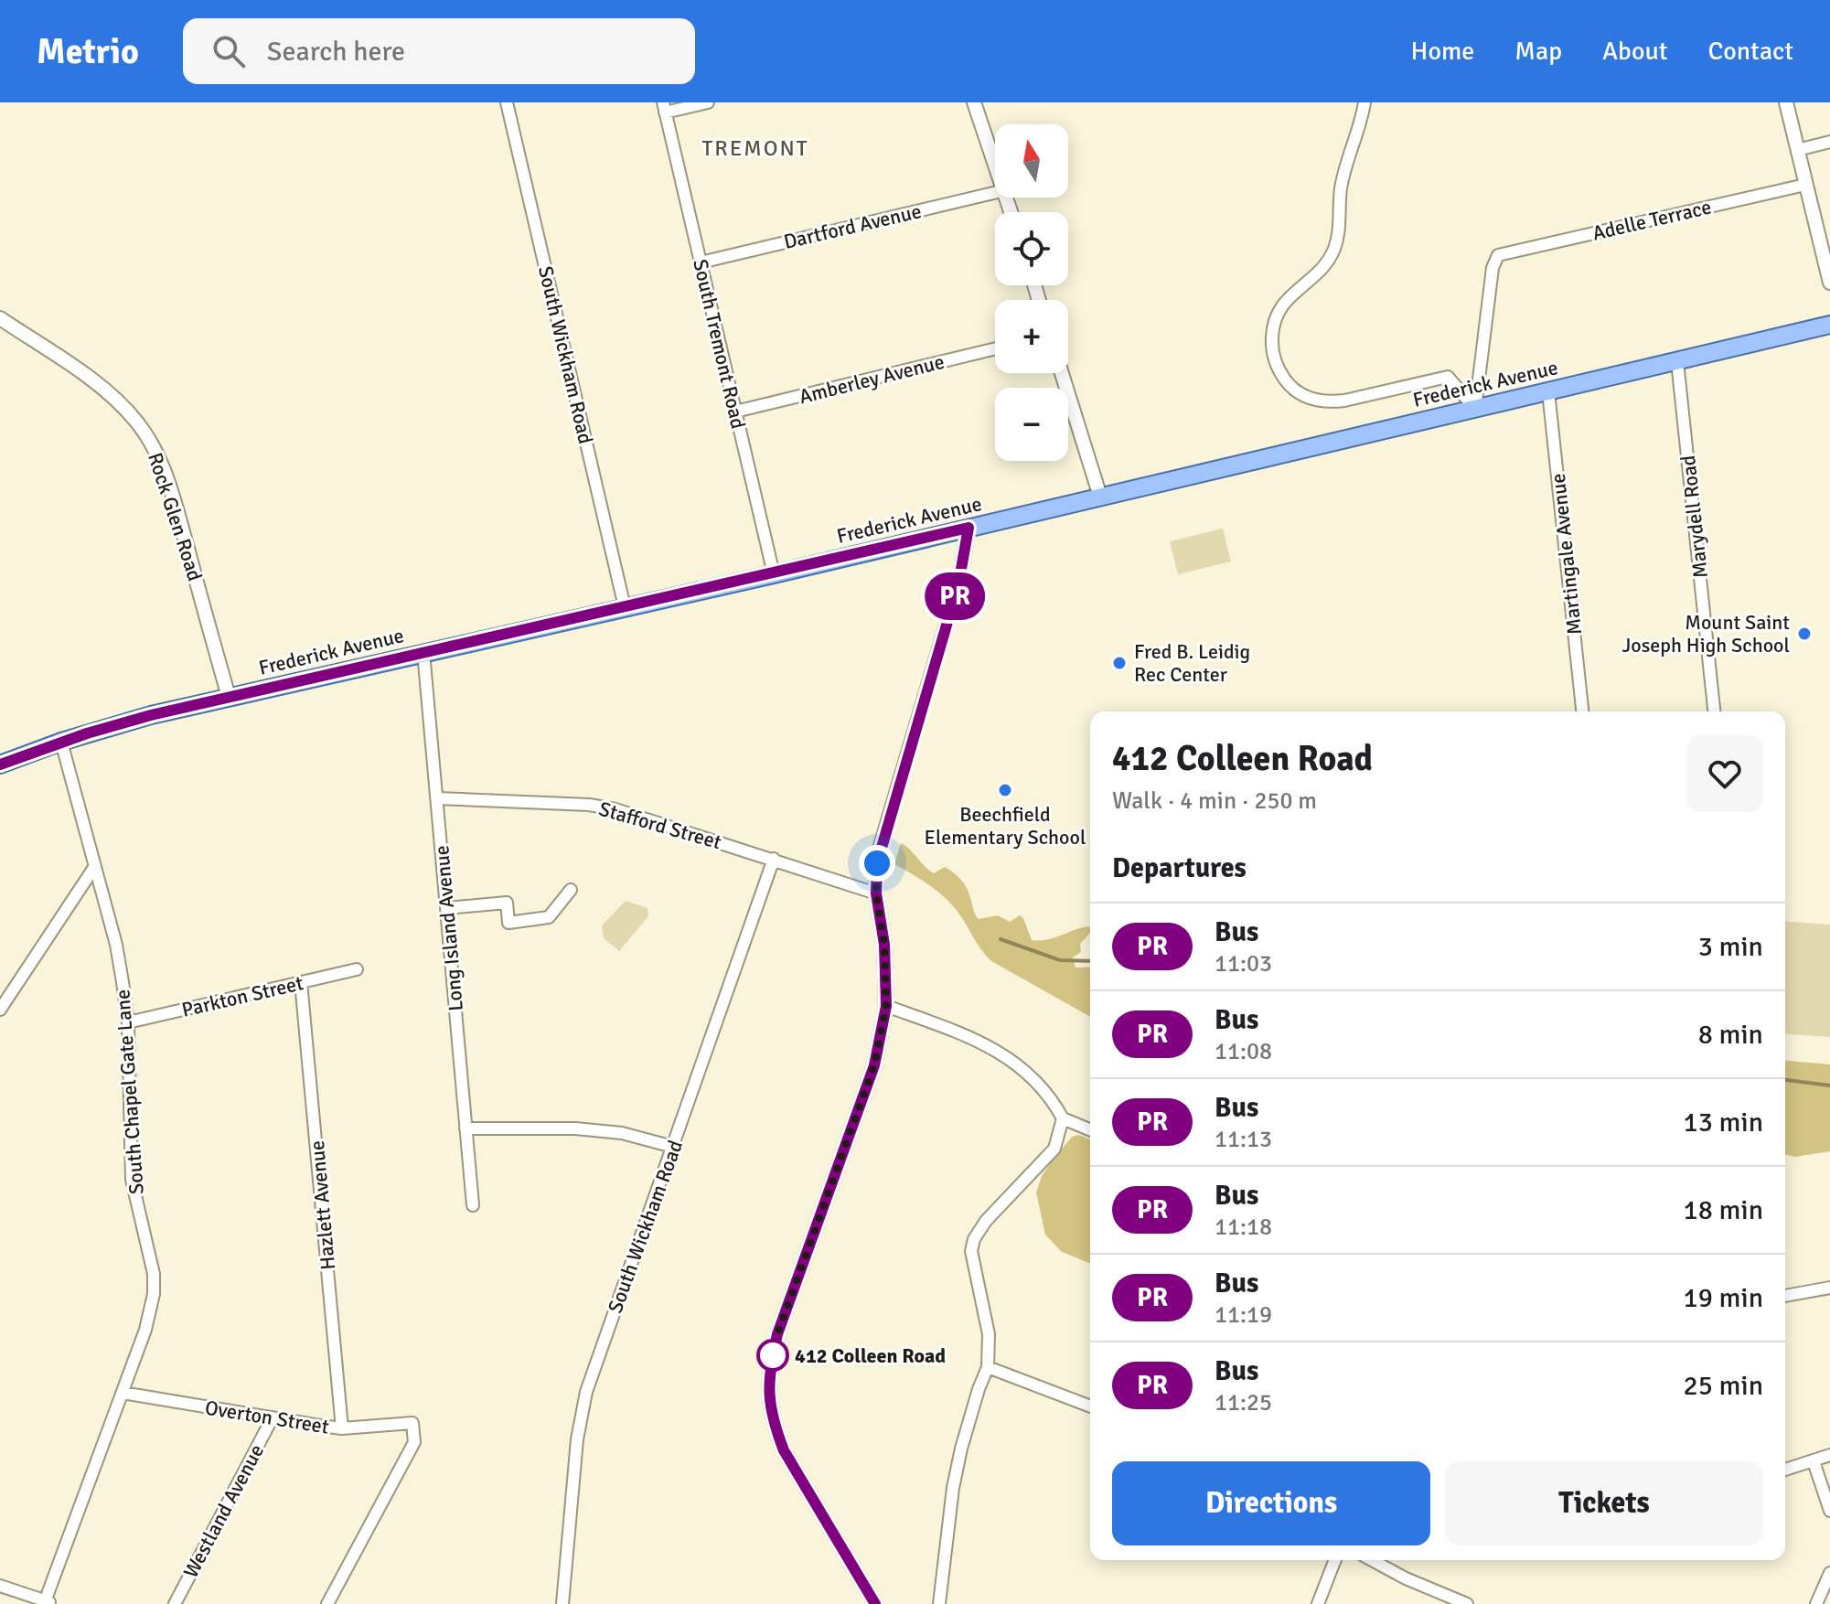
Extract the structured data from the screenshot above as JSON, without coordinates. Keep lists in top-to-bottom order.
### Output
{
  "streets": {
    "main road": ["Frederick Avenue"],
    "street": [
      "Adelle Terrace",
      "Dartford Avenue",
      "South Tremont Road",
      "South Wickham Road",
      "Amberley Avenue",
      "Rock Glen Road",
      "Marydell Road",
      "Martingale Avenue",
      "Stafford Street",
      "Long Island Avenue",
      "Parkton Street",
      "South Chapel Gate Lane",
      "Hazlett Avenue",
      "Overton Street",
      "Westland Avenue"
    ]
  },
  "crossings": [
    ["Adelle Terrace", "Frederick Avenue"],
    ["Dartford Avenue", "South Tremont Road"],
    ["South Tremont Road", "Amberley Avenue"],
    ["South Tremont Road", "Frederick Avenue"],
    ["South Wickham Road", "Frederick Avenue"],
    ["South Wickham Road", "Stafford Street"],
    ["Frederick Avenue", "Rock Glen Road"],
    ["Frederick Avenue", "Marydell Road"],
    ["Frederick Avenue", "Martingale Avenue"],
    ["Frederick Avenue", "Long Island Avenue"],
    ["Frederick Avenue", "South Chapel Gate Lane"],
    ["Stafford Street", "Long Island Avenue"],
    ["Parkton Street", "South Chapel Gate Lane"],
    ["Parkton Street", "Hazlett Avenue"],
    ["South Chapel Gate Lane", "Overton Street"],
    ["Hazlett Avenue", "Overton Street"],
    ["Overton Street", "Westland Avenue"]
  ],
  "districts": ["TREMONT"],
  "places": [
    "Mount Saint Joseph High School",
    "Fred B. Leidig Rec Center",
    "Beechfield Elementary School",
    "412 Colleen Road"
  ],
  "lines": ["bus line PR"],
  "north": "top",
  "page": {
    "header": "Metrio",
    "search": "Search here",
    "nav": [
      "Home",
      "Map",
      "About",
      "Contact"
    ],
    "on_map": "PR",
    "map_buttons": ["+", "−"],
    "heading": [
      ["412 Colleen Road", "Walk · 4 min · 250 m"],
      "Departures"
    ],
    "list": [
      {
        "mark": "PR",
        "name": "Bus",
        "note": "11:03",
        "value": "3 min"
      },
      {
        "mark": "PR",
        "name": "Bus",
        "note": "11:08",
        "value": "8 min"
      },
      {
        "mark": "PR",
        "name": "Bus",
        "note": "11:13",
        "value": "13 min"
      },
      {
        "mark": "PR",
        "name": "Bus",
        "note": "11:18",
        "value": "18 min"
      },
      {
        "mark": "PR",
        "name": "Bus",
        "note": "11:19",
        "value": "19 min"
      },
      {
        "mark": "PR",
        "name": "Bus",
        "note": "11:25",
        "value": "25 min"
      }
    ],
    "buttons": ["Directions", "Tickets"]
  }
}
